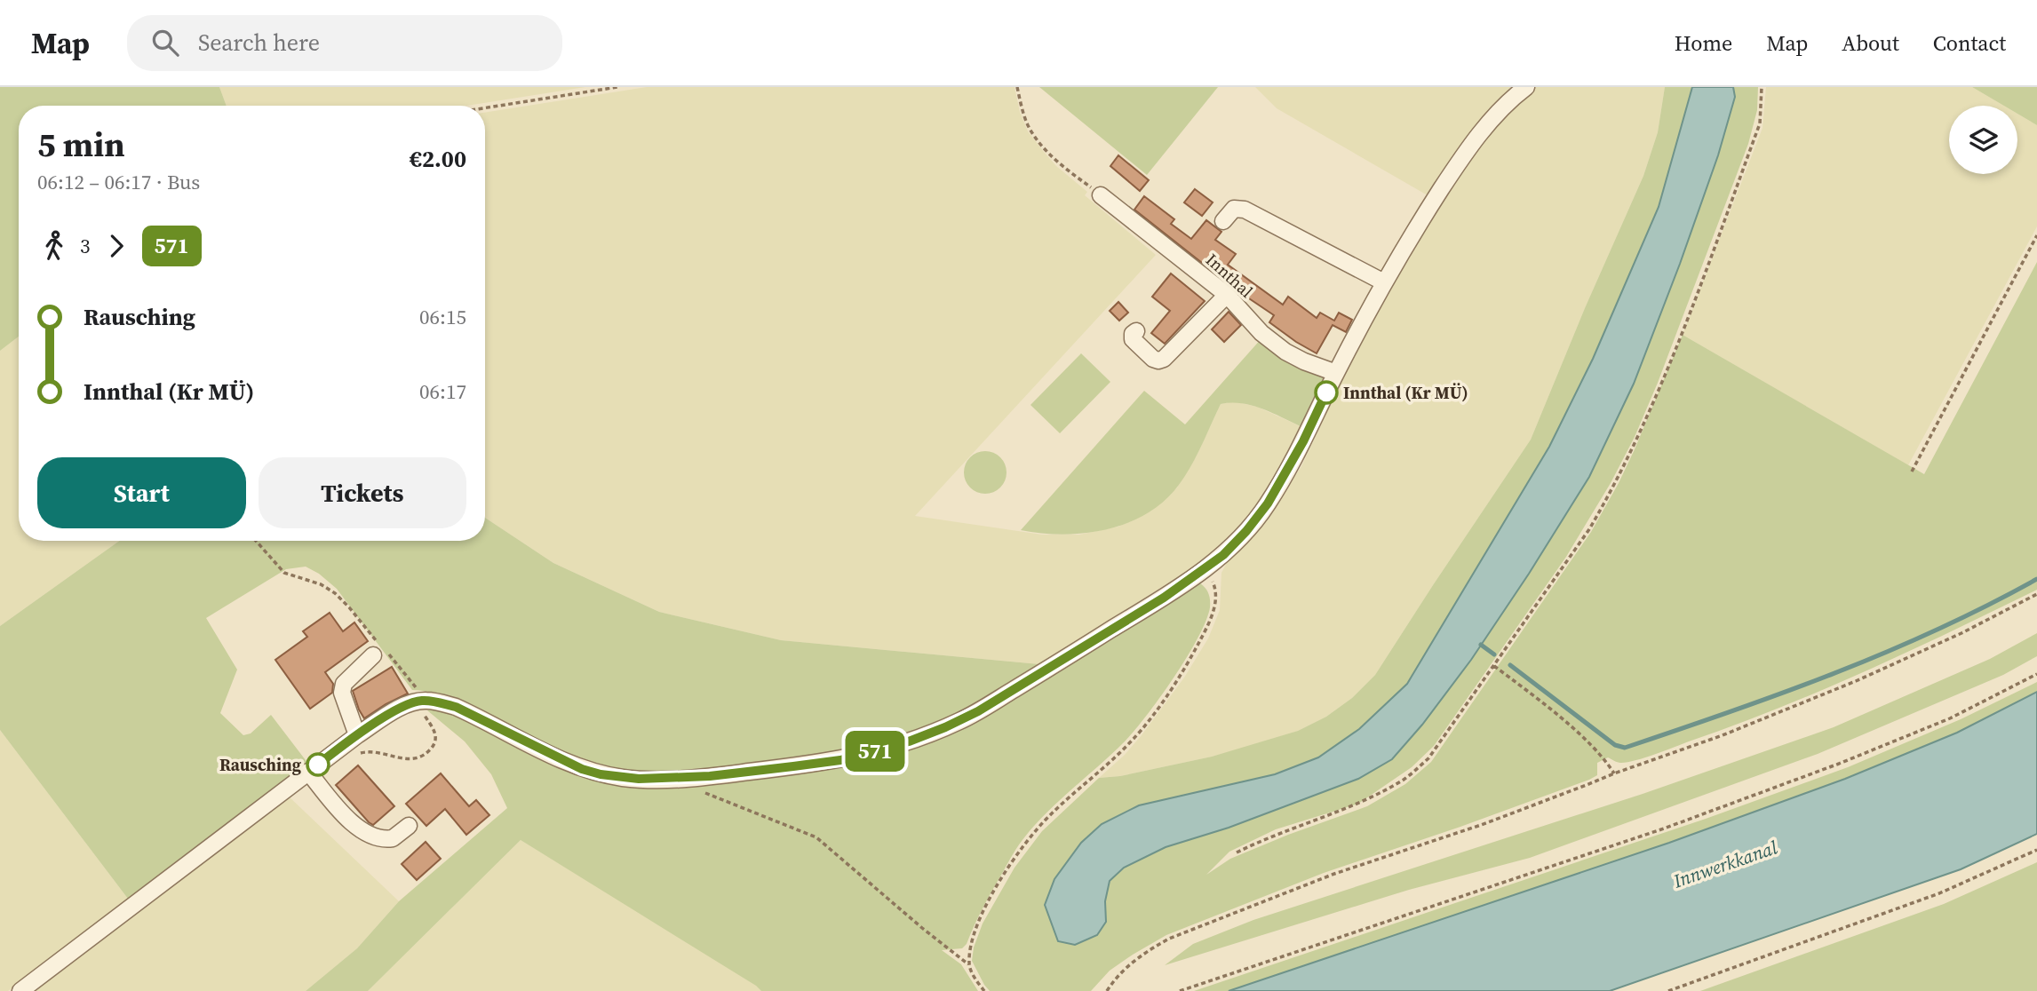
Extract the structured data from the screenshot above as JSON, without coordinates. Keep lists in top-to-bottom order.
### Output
{
  "streets": {
    "street": ["Innthal"]
  },
  "water": ["Innwerkkanal"],
  "places": ["Innthal (Kr MÜ)", "Rausching"],
  "lines": ["bus line 571"],
  "page": {
    "header": "Map",
    "search": "Search here",
    "nav": [
      "Home",
      "Map",
      "About",
      "Contact"
    ],
    "on_map": "571",
    "heading": ["5 min", "06:12 – 06:17 · Bus", "€2.00"],
    "legs": ["3", "571"],
    "list": [
      {
        "name": "Rausching",
        "value": "06:15"
      },
      {
        "name": "Innthal (Kr MÜ)",
        "value": "06:17"
      }
    ],
    "buttons": ["Start", "Tickets"]
  }
}
